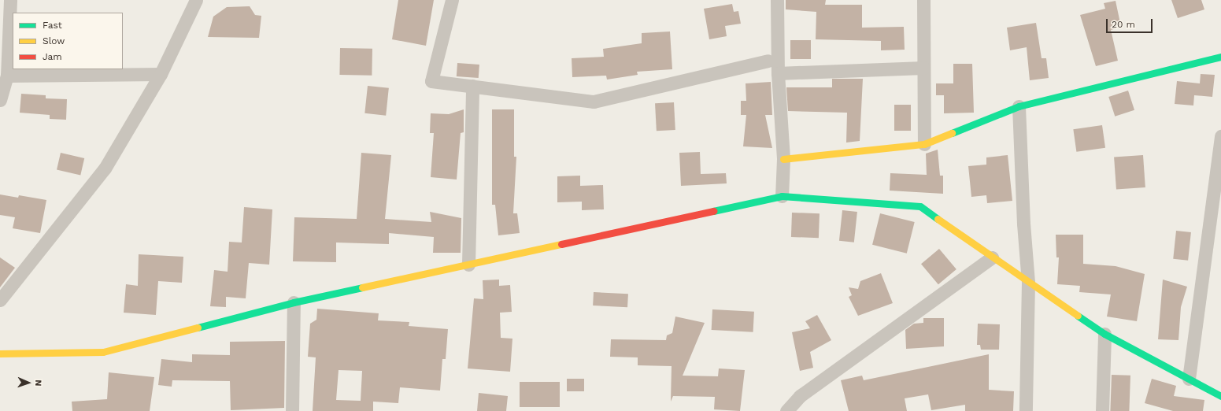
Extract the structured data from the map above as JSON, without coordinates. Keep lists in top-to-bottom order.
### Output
{
  "legend": ["Fast", "Slow", "Jam"],
  "scale_bar": "20 m",
  "north": "right"
}
